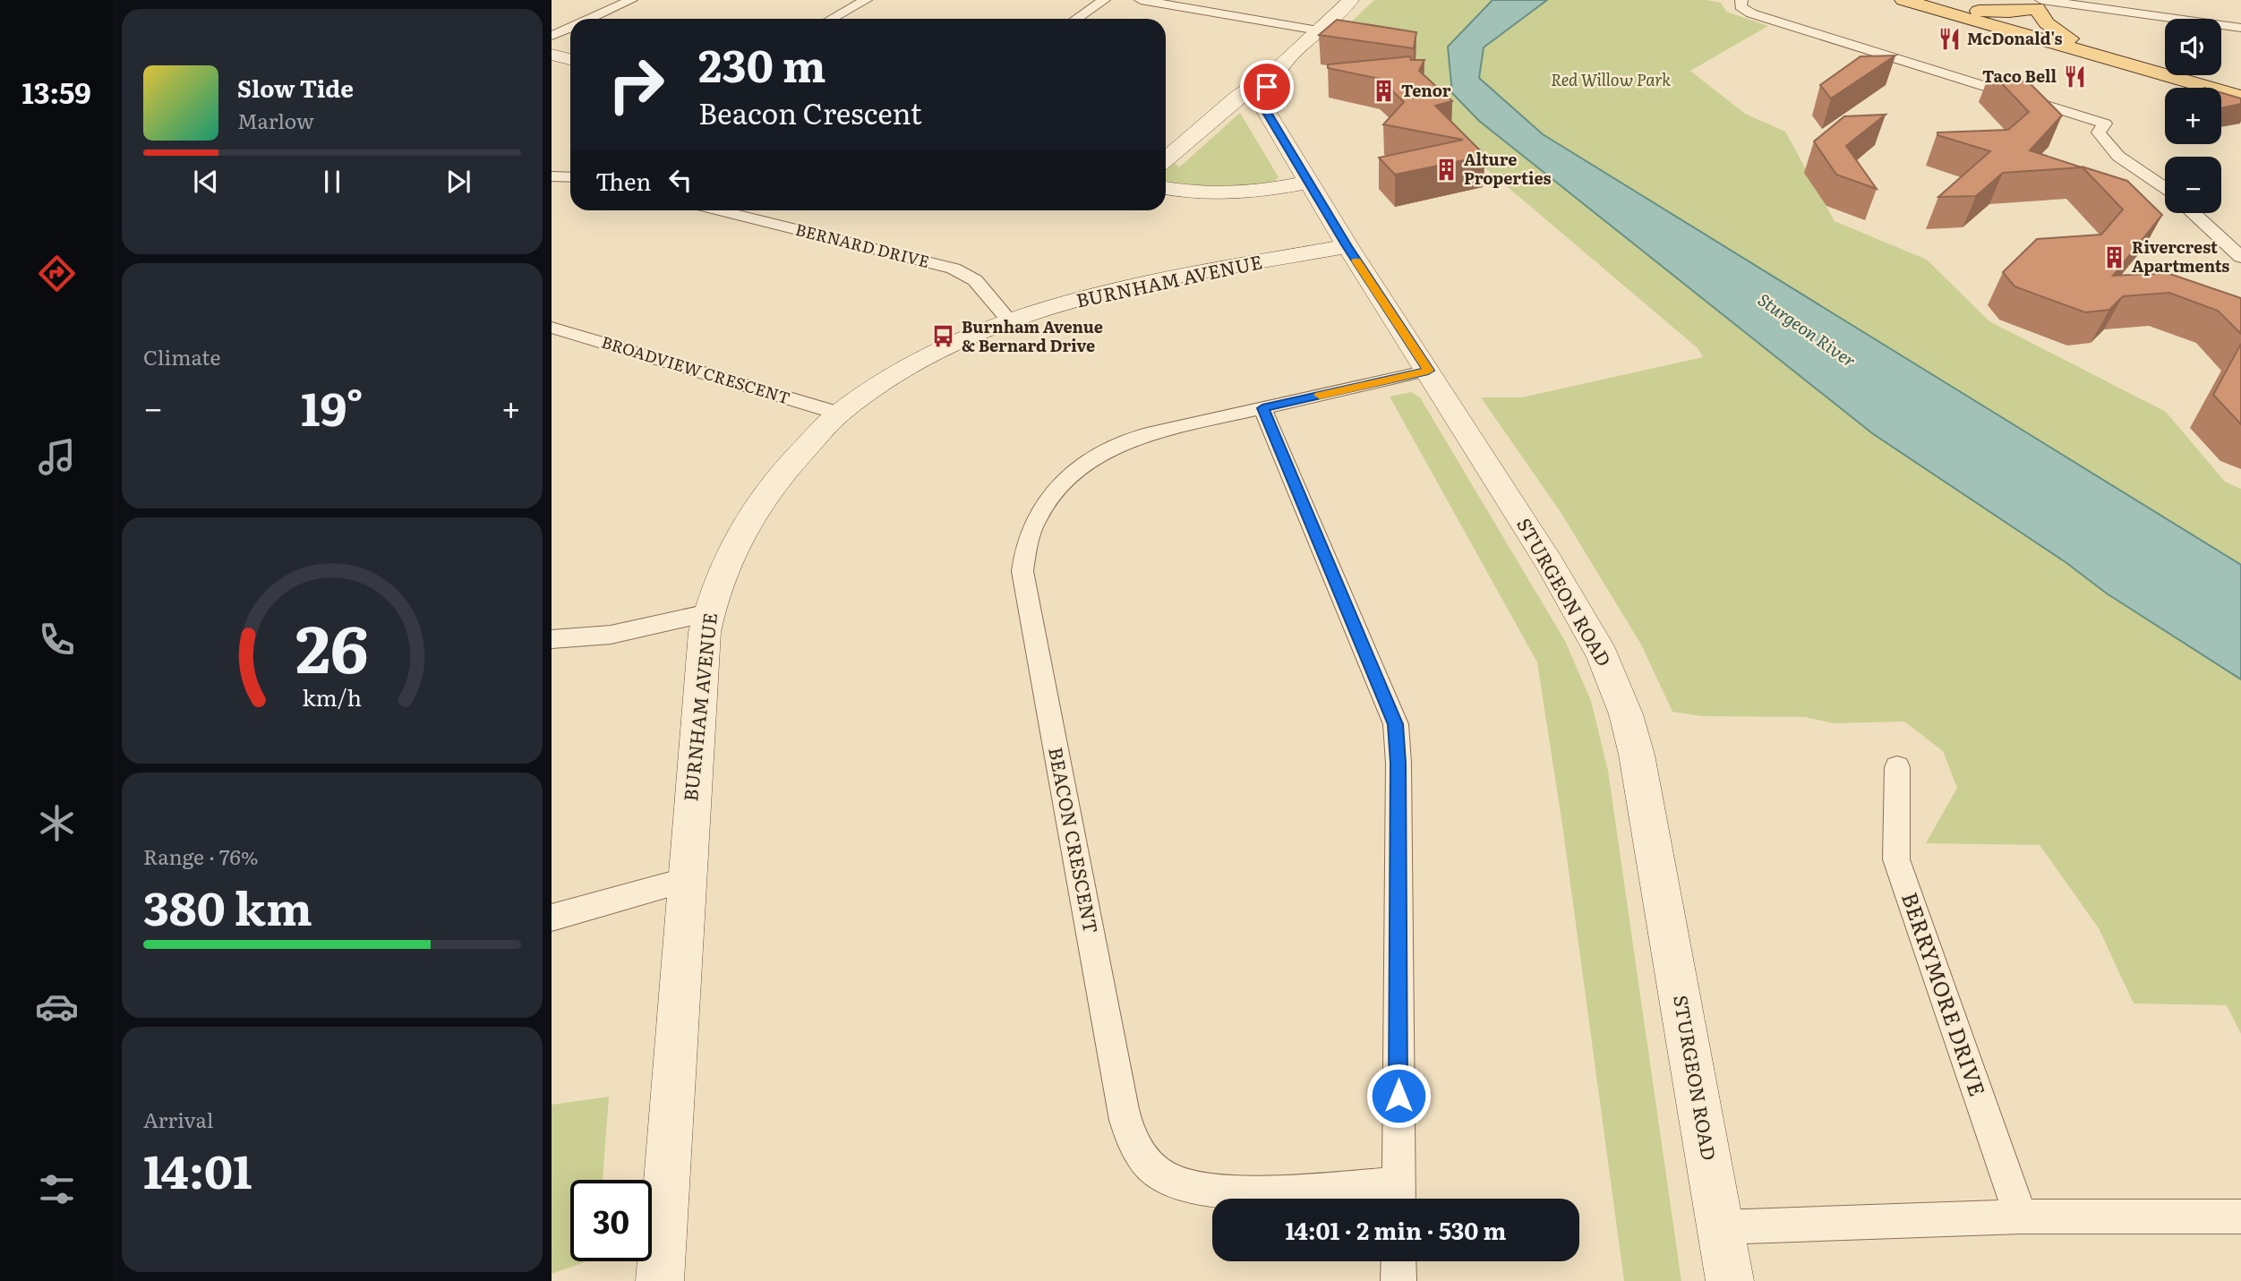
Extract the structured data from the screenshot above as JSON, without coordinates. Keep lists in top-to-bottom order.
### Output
{
  "streets": {
    "street": [
      "BERNARD DRIVE",
      "BURNHAM AVENUE",
      "BROADVIEW CRESCENT",
      "STURGEON ROAD",
      "BEACON CRESCENT",
      "BERRYMORE DRIVE"
    ]
  },
  "crossings": [
    ["BERNARD DRIVE", "BURNHAM AVENUE"],
    ["BURNHAM AVENUE", "BROADVIEW CRESCENT"],
    ["BURNHAM AVENUE", "STURGEON ROAD"],
    ["STURGEON ROAD", "BEACON CRESCENT"]
  ],
  "water": ["Sturgeon River"],
  "parks": ["Red Willow Park"],
  "places": {
    "restaurant": ["McDonald's", "Taco Bell"],
    "building": ["Tenor", "Alture Properties", "Rivercrest Apartments"],
    "bus stop": ["Burnham Avenue & Bernard Drive"]
  },
  "page": {
    "tabs": "13:59",
    "map_buttons": ["+", "−"],
    "turn": ["230 m", "Beacon Crescent"],
    "song": ["Slow Tide", "Marlow"],
    "then": "Then",
    "tile": [
      "Climate",
      ["Range · 76%", "380 km"],
      ["Arrival", "14:01"]
    ],
    "heat": ["−", "19°", "+"],
    "limit": "30",
    "trip": "14:01 · 2 min · 530 m",
    "gauge": ["26", "km/h"]
  }
}
